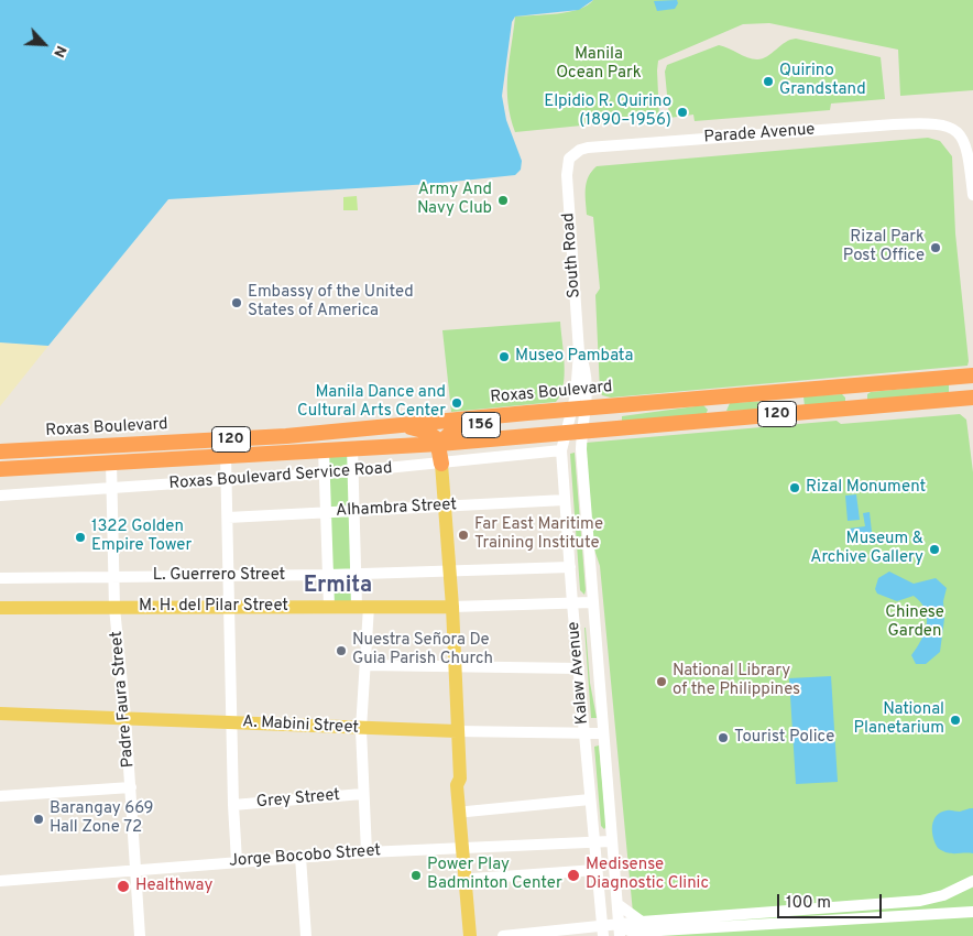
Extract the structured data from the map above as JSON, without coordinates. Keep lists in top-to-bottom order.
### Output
{
  "streets": {
    "highway": ["Roxas Boulevard", "120", "156"],
    "main road": ["M. H. del Pilar Street", "A. Mabini Street"],
    "street": [
      "Parade Avenue",
      "South Road",
      "Roxas Boulevard Service Road",
      "Alhambra Street",
      "L. Guerrero Street",
      "Kalaw Avenue",
      "Padre Faura Street",
      "Grey Street",
      "Jorge Bocobo Street"
    ]
  },
  "crossings": [
    ["Parade Avenue", "South Road"],
    ["South Road", "Roxas Boulevard"],
    ["South Road", "Kalaw Avenue"],
    ["Roxas Boulevard", "156"],
    ["Roxas Boulevard", "Kalaw Avenue"],
    ["Roxas Boulevard", "Padre Faura Street"],
    ["156", "Roxas Boulevard Service Road"],
    ["156", "Alhambra Street"],
    ["156", "L. Guerrero Street"],
    ["156", "M. H. del Pilar Street"],
    ["156", "A. Mabini Street"],
    ["156", "Jorge Bocobo Street"],
    ["Roxas Boulevard Service Road", "Kalaw Avenue"],
    ["Roxas Boulevard Service Road", "Padre Faura Street"],
    ["Alhambra Street", "Kalaw Avenue"],
    ["L. Guerrero Street", "Kalaw Avenue"],
    ["L. Guerrero Street", "Padre Faura Street"],
    ["M. H. del Pilar Street", "Kalaw Avenue"],
    ["M. H. del Pilar Street", "Padre Faura Street"],
    ["Kalaw Avenue", "A. Mabini Street"],
    ["Kalaw Avenue", "Jorge Bocobo Street"],
    ["Padre Faura Street", "A. Mabini Street"],
    ["Padre Faura Street", "Jorge Bocobo Street"]
  ],
  "districts": ["Ermita"],
  "parks": ["Manila Ocean Park", "Chinese Garden"],
  "places": [
    "Quirino Grandstand",
    "Elpidio R. Quirino (1890–1956)",
    "Army And Navy Club",
    "Rizal Park Post Office",
    "Embassy of the United States of America",
    "Museo Pambata",
    "Manila Dance and Cultural Arts Center",
    "Rizal Monument",
    "Far East Maritime Training Institute",
    "1322 Golden Empire Tower",
    "Museum & Archive Gallery",
    "Nuestra Señora De Guia Parish Church",
    "National Library of the Philippines",
    "National Planetarium",
    "Tourist Police",
    "Barangay 669 Hall Zone 72",
    "Power Play Badminton Center",
    "Medisense Diagnostic Clinic",
    "Healthway"
  ],
  "scale_bar": "100 m",
  "north": "bottom right"
}
